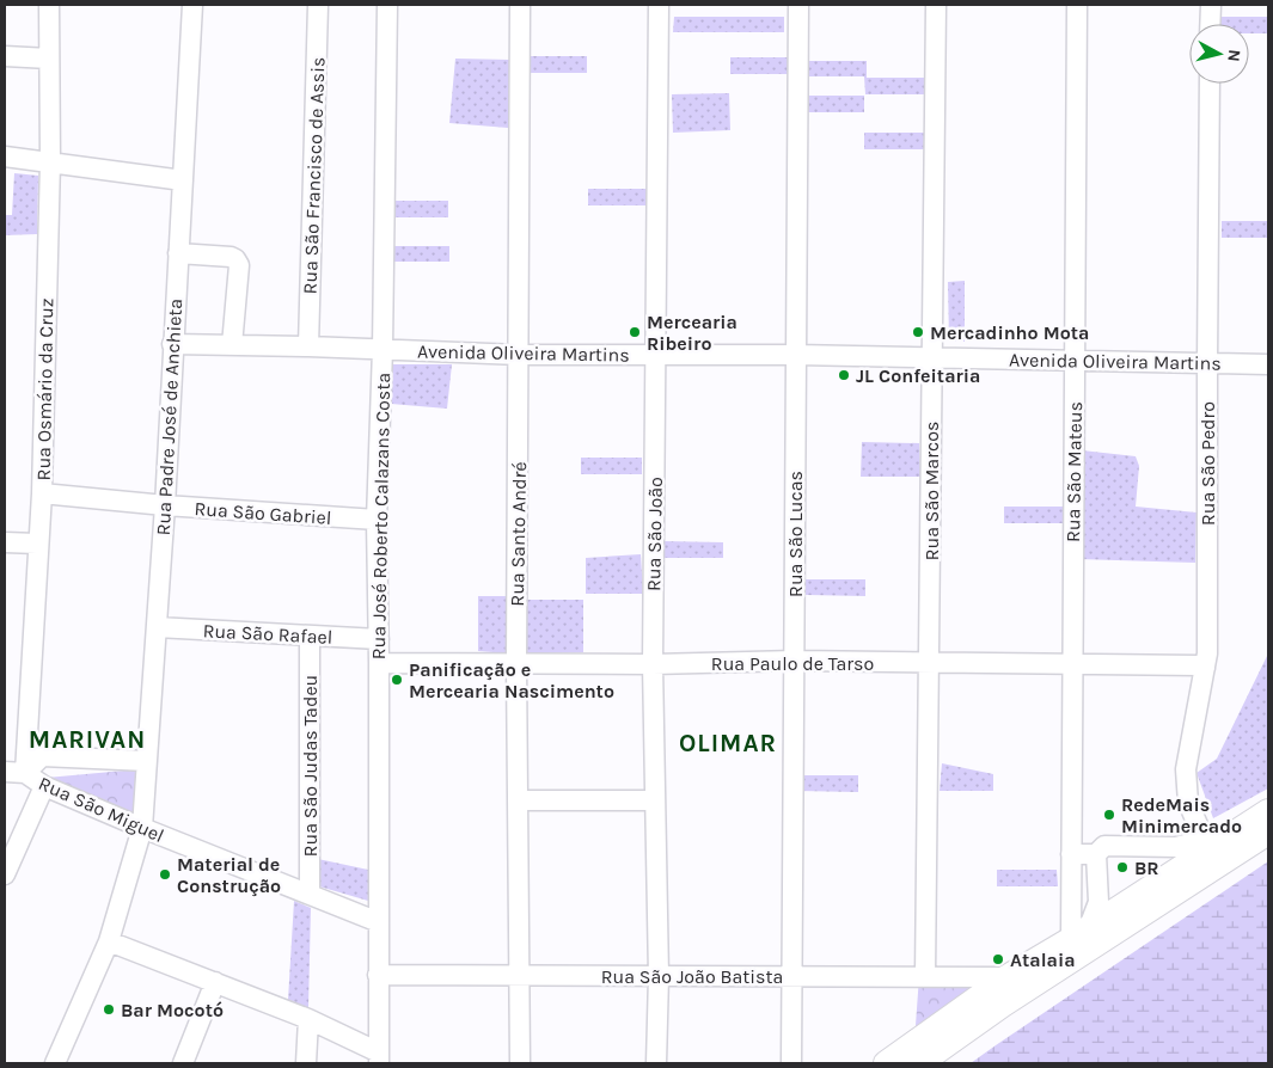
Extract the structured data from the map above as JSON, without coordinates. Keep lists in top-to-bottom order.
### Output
{
  "streets": {
    "street": [
      "Rua São Francisco de Assis",
      "Avenida Oliveira Martins",
      "Rua Osmário da Cruz",
      "Rua Padre José de Anchieta",
      "Rua São Pedro",
      "Rua São Mateus",
      "Rua São Marcos",
      "Rua São Gabriel",
      "Rua José Roberto Calazans Costa",
      "Rua Santo André",
      "Rua São João",
      "Rua São Lucas",
      "Rua São Rafael",
      "Rua Paulo de Tarso",
      "Rua São Judas Tadeu",
      "Rua São Miguel",
      "Rua São João Batista"
    ]
  },
  "crossings": [
    ["Rua São Francisco de Assis", "Avenida Oliveira Martins"],
    ["Avenida Oliveira Martins", "Rua Padre José de Anchieta"],
    ["Avenida Oliveira Martins", "Rua São Pedro"],
    ["Avenida Oliveira Martins", "Rua São Mateus"],
    ["Avenida Oliveira Martins", "Rua São Marcos"],
    ["Avenida Oliveira Martins", "Rua José Roberto Calazans Costa"],
    ["Avenida Oliveira Martins", "Rua Santo André"],
    ["Avenida Oliveira Martins", "Rua São João"],
    ["Avenida Oliveira Martins", "Rua São Lucas"],
    ["Rua Osmário da Cruz", "Rua São Gabriel"],
    ["Rua Osmário da Cruz", "Rua São Miguel"],
    ["Rua Padre José de Anchieta", "Rua São Gabriel"],
    ["Rua Padre José de Anchieta", "Rua São Rafael"],
    ["Rua Padre José de Anchieta", "Rua São Miguel"],
    ["Rua São Pedro", "Rua Paulo de Tarso"],
    ["Rua São Mateus", "Rua Paulo de Tarso"],
    ["Rua São Marcos", "Rua Paulo de Tarso"],
    ["Rua São Marcos", "Rua São João Batista"],
    ["Rua São Gabriel", "Rua José Roberto Calazans Costa"],
    ["Rua José Roberto Calazans Costa", "Rua São Rafael"],
    ["Rua José Roberto Calazans Costa", "Rua Paulo de Tarso"],
    ["Rua José Roberto Calazans Costa", "Rua São Miguel"],
    ["Rua José Roberto Calazans Costa", "Rua São João Batista"],
    ["Rua Santo André", "Rua Paulo de Tarso"],
    ["Rua Santo André", "Rua São João Batista"],
    ["Rua São João", "Rua Paulo de Tarso"],
    ["Rua São João", "Rua São João Batista"],
    ["Rua São Lucas", "Rua Paulo de Tarso"],
    ["Rua São Lucas", "Rua São João Batista"],
    ["Rua São Rafael", "Rua São Judas Tadeu"],
    ["Rua São Judas Tadeu", "Rua São Miguel"]
  ],
  "districts": ["MARIVAN", "OLIMAR"],
  "places": [
    "Mercearia Ribeiro",
    "Mercadinho Mota",
    "JL Confeitaria",
    "Panificação e Mercearia Nascimento",
    "RedeMais Minimercado",
    "BR",
    "Material de Construção",
    "Atalaia",
    "Bar Mocotó"
  ],
  "north": "right"
}
